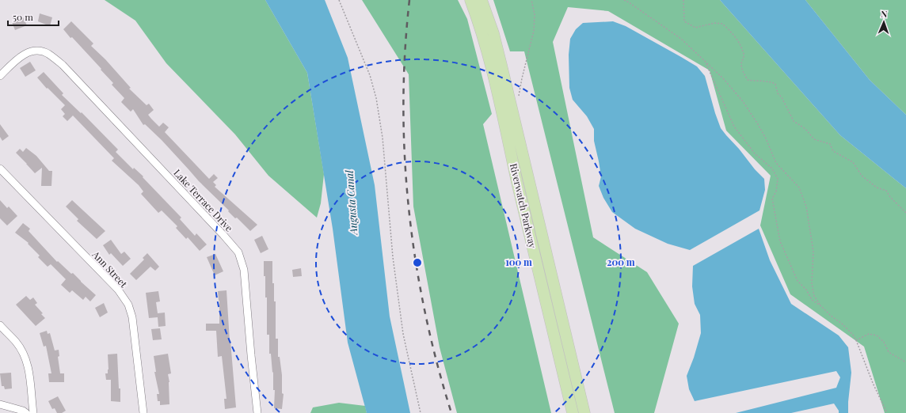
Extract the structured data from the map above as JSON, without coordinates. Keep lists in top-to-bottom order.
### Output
{
  "streets": {
    "main road": ["Riverwatch Parkway"],
    "street": ["Lake Terrace Drive", "Ann Street"]
  },
  "water": ["Augusta Canal"],
  "scale_bar": "50 m",
  "north": "top",
  "rings": ["100 m", "200 m"]
}
